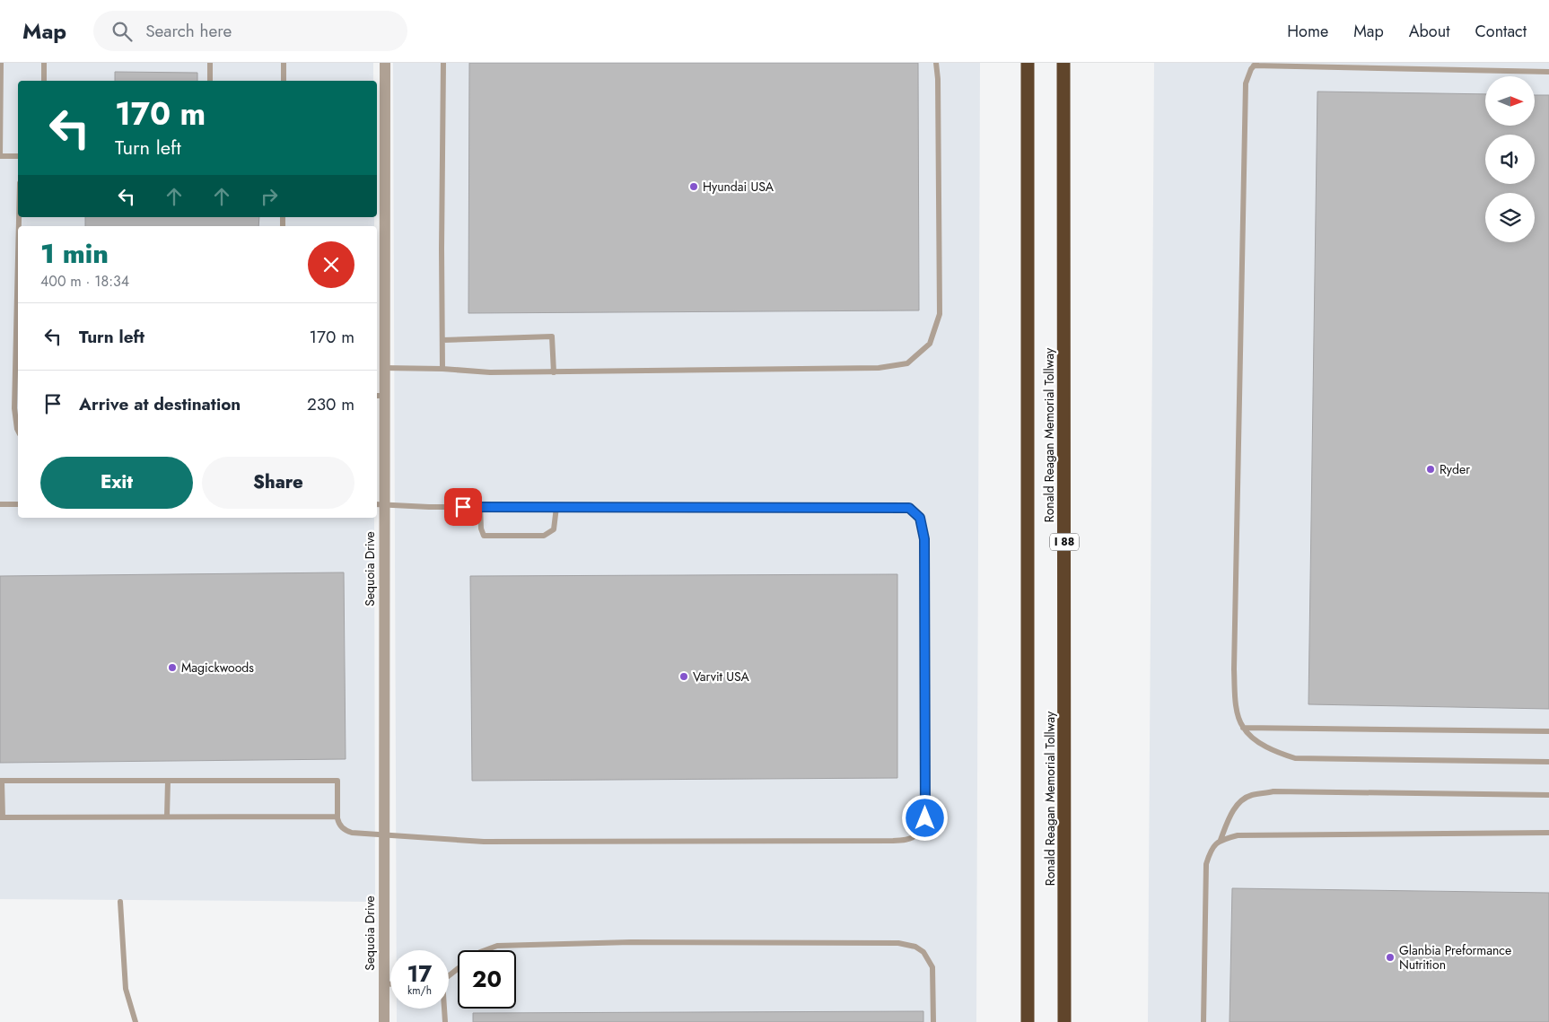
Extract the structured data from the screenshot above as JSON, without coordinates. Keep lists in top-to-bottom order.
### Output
{
  "streets": {
    "highway": ["Ronald Reagan Memorial Tollway", "I 88"],
    "street": ["Sequoia Drive"]
  },
  "places": [
    "Hyundai USA",
    "Ryder",
    "Magickwoods",
    "Varvit USA",
    "Glanbia Preformance Nutrition"
  ],
  "north": "right",
  "page": {
    "header": "Map",
    "search": "Search here",
    "nav": [
      "Home",
      "Map",
      "About",
      "Contact"
    ],
    "turn": ["170 m", "Turn left"],
    "heading": ["1 min", "400 m · 18:34"],
    "list": [
      {
        "name": "Turn left",
        "value": "170 m"
      },
      {
        "name": "Arrive at destination",
        "value": "230 m"
      }
    ],
    "buttons": ["Exit", "Share"],
    "speed": "17 km/h",
    "limit": "20"
  }
}
